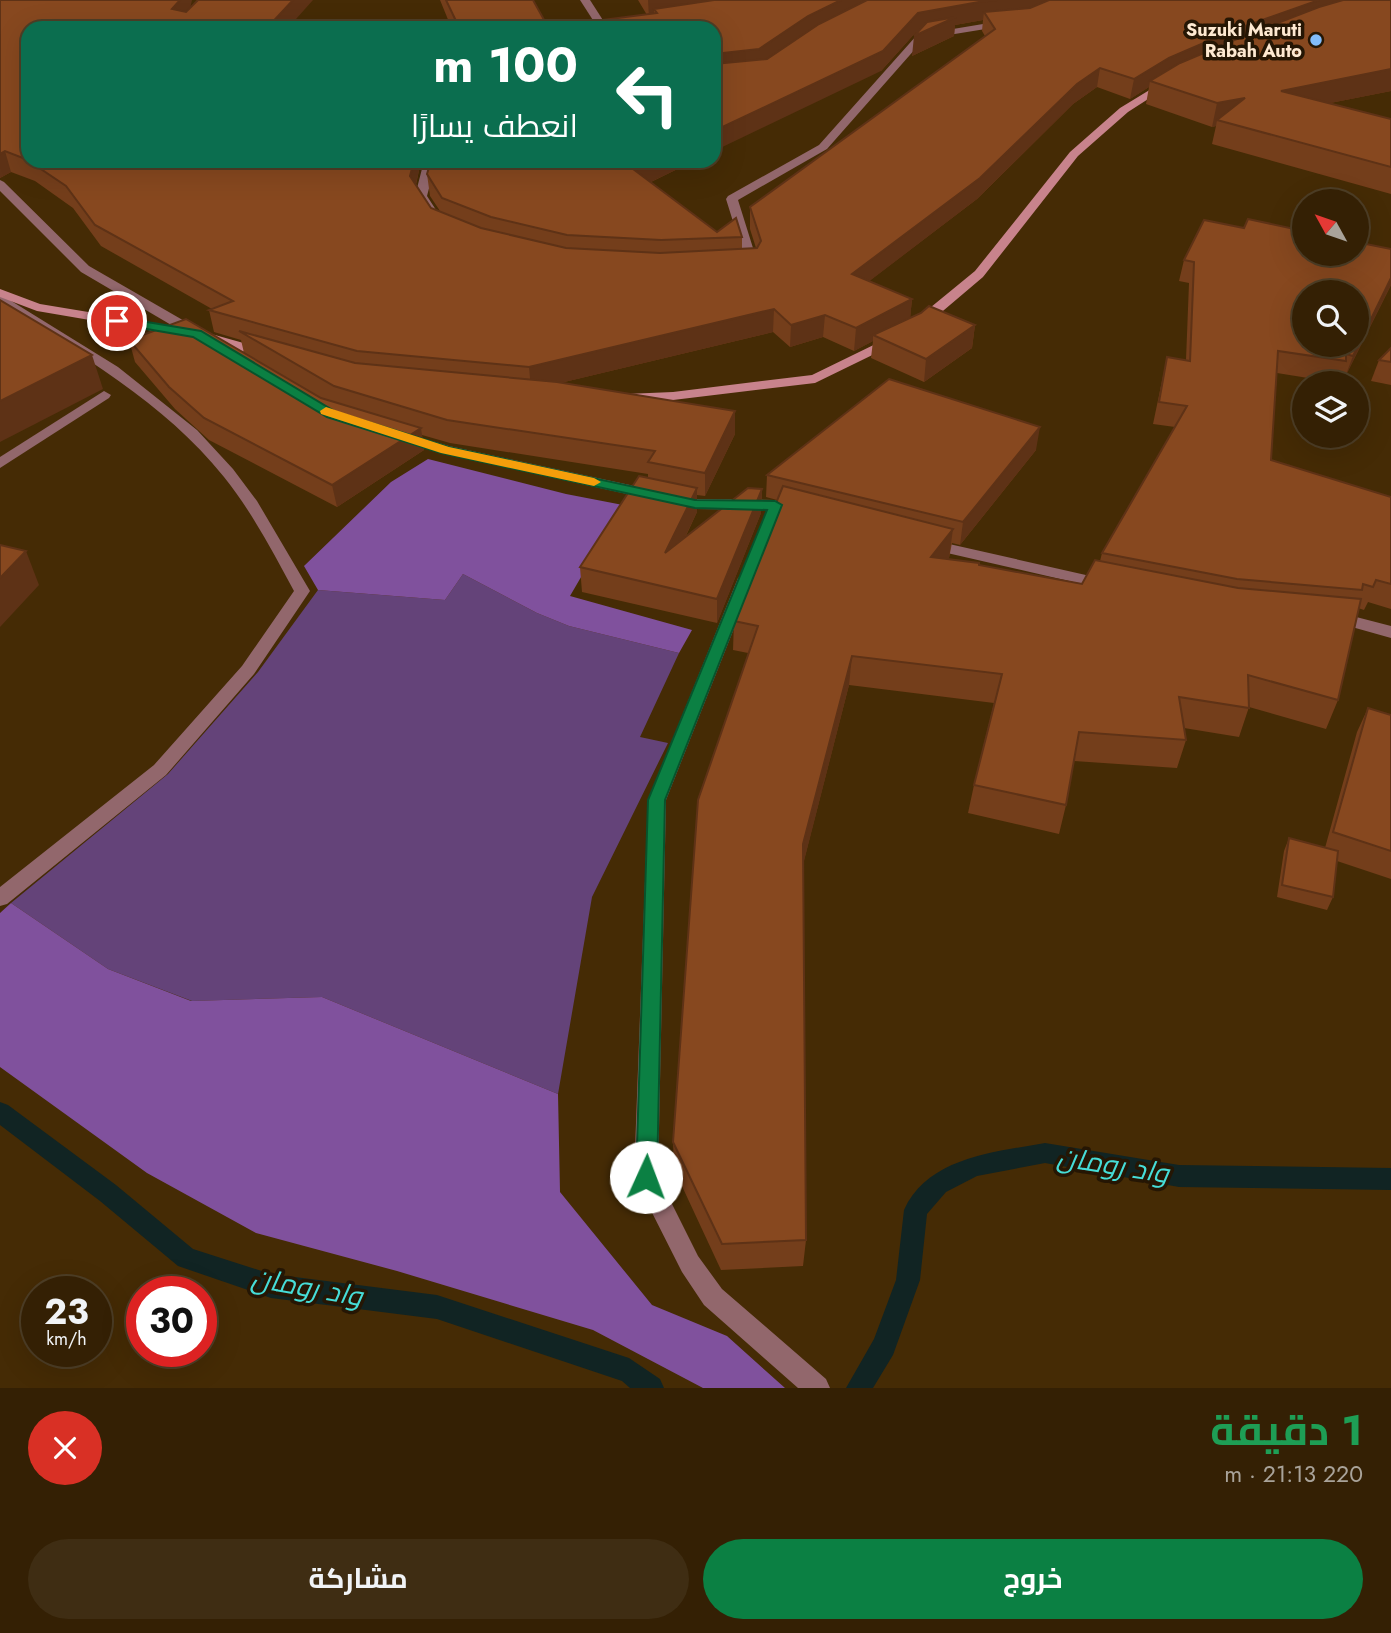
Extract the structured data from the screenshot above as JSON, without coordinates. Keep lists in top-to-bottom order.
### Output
{
  "water": ["واد رومان"],
  "places": ["Suzuki Maruti Rabah Auto"],
  "north": "top left",
  "page": {
    "turn": ["100 m", "انعطف يسارًا"],
    "speed": "23 km/h",
    "limit": "30",
    "heading": ["1 دقيقة", "220 m · 21:13"],
    "buttons": ["خروج", "مشاركة"]
  }
}
